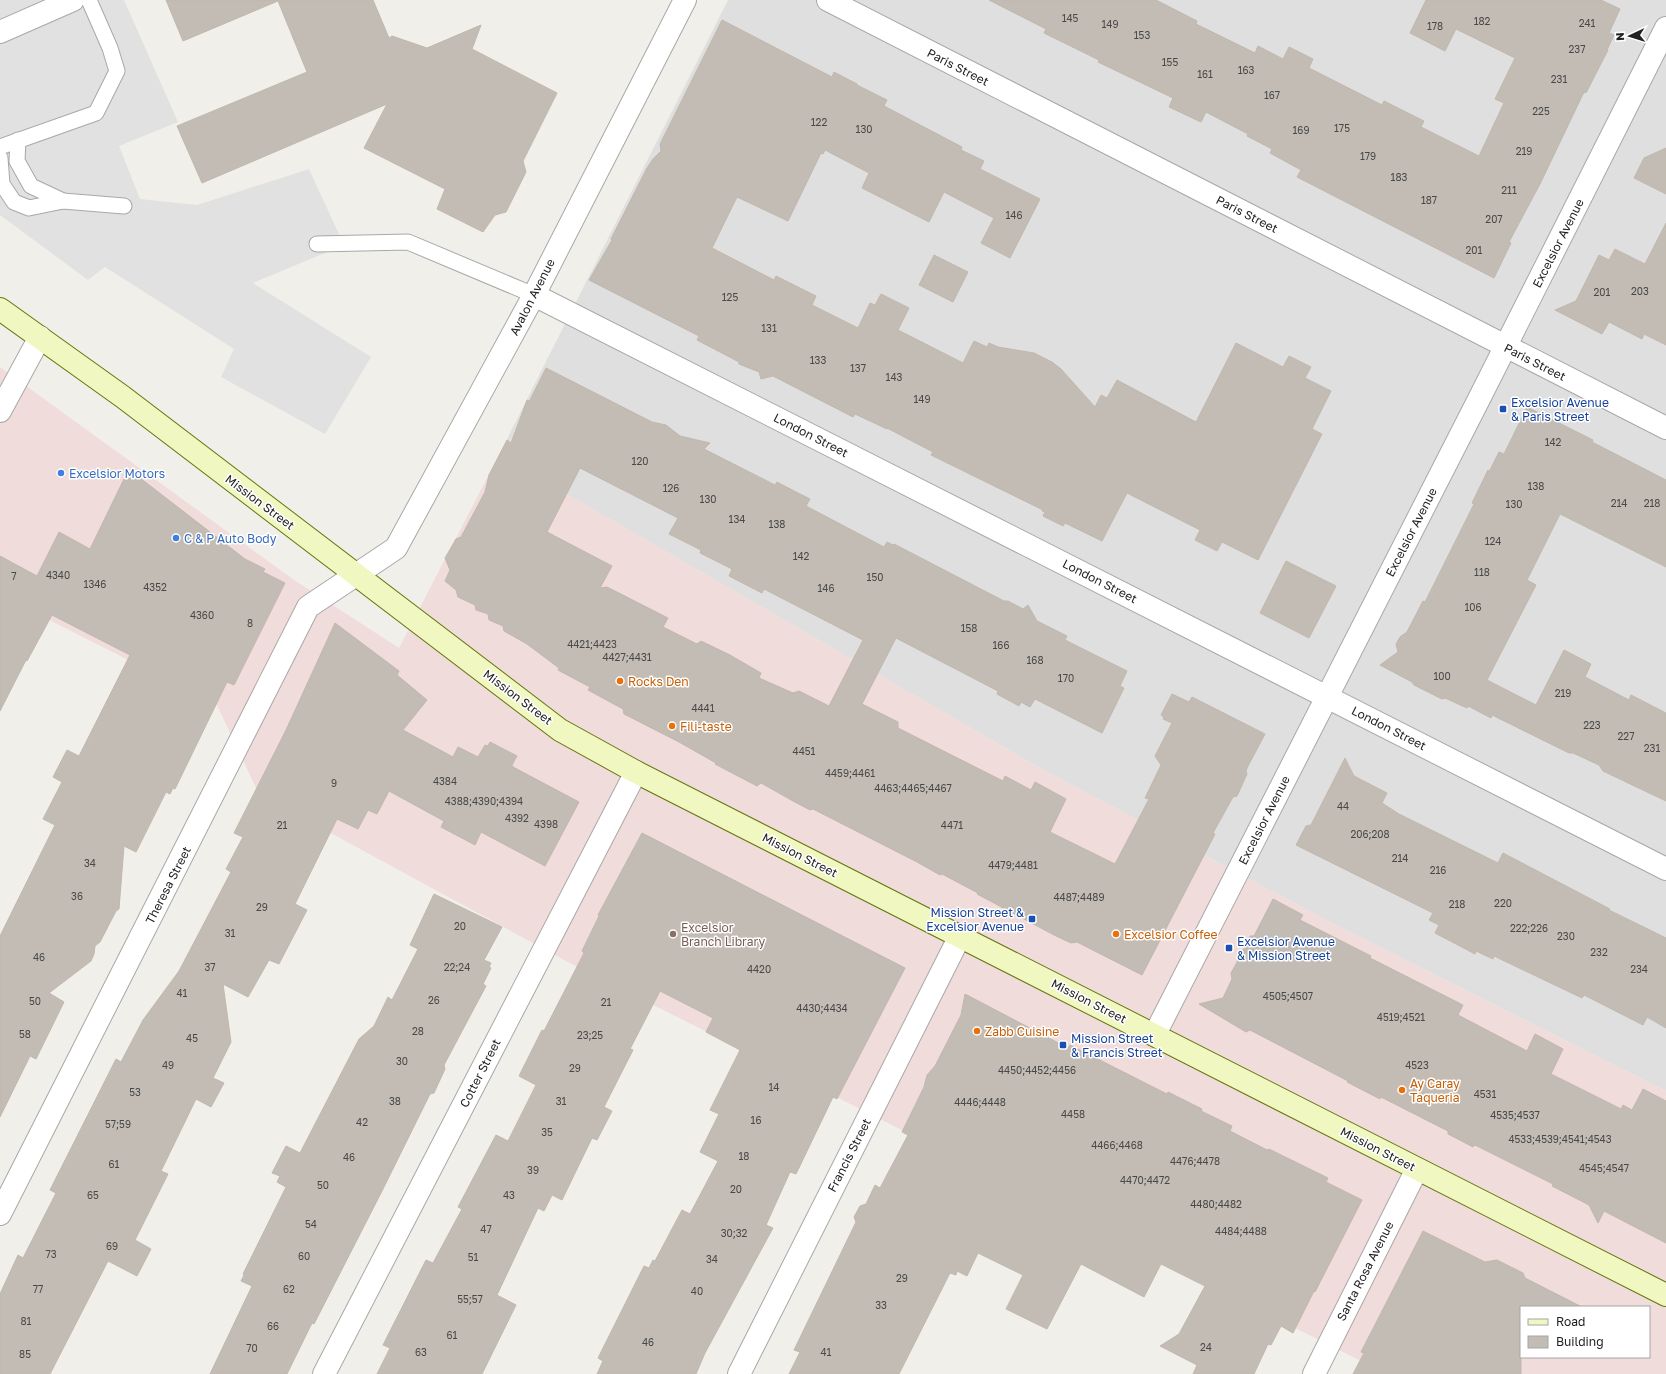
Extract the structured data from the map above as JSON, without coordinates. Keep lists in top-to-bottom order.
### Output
{
  "streets": {
    "main road": ["Mission Street"],
    "street": [
      "Paris Street",
      "Excelsior Avenue",
      "Avalon Avenue",
      "London Street",
      "Theresa Street",
      "Cotter Street",
      "Francis Street",
      "Santa Rosa Avenue"
    ]
  },
  "crossings": [
    ["Paris Street", "Excelsior Avenue"],
    ["Excelsior Avenue", "London Street"],
    ["Excelsior Avenue", "Mission Street"],
    ["Avalon Avenue", "London Street"],
    ["Avalon Avenue", "Mission Street"],
    ["Avalon Avenue", "Theresa Street"],
    ["Mission Street", "Theresa Street"],
    ["Mission Street", "Cotter Street"],
    ["Mission Street", "Francis Street"],
    ["Mission Street", "Santa Rosa Avenue"]
  ],
  "places": {
    "transit": [
      "Excelsior Avenue & Paris Street",
      "Mission Street & Excelsior Avenue",
      "Excelsior Avenue & Mission Street",
      "Mission Street & Francis Street"
    ],
    "other": [
      "Excelsior Motors",
      "C & P Auto Body",
      "Rocks Den",
      "Fili-taste",
      "Excelsior Branch Library",
      "Excelsior Coffee",
      "Zabb Cuisine",
      "Ay Caray Taqueria"
    ]
  },
  "house_numbers": [
    "145",
    "182",
    "241",
    "149",
    "178",
    "153",
    "237",
    "155",
    "163",
    "161",
    "231",
    "167",
    "225",
    "122",
    "175",
    "130",
    "169",
    "219",
    "179",
    "183",
    "211",
    "187",
    "146",
    "207",
    "201",
    "203",
    "201",
    "125",
    "131",
    "133",
    "137",
    "143",
    "149",
    "142",
    "120",
    "138",
    "126",
    "130",
    "214",
    "218",
    "130",
    "134",
    "138",
    "124",
    "142",
    "118",
    "4340",
    "7",
    "150",
    "1346",
    "4352",
    "146",
    "106",
    "4360",
    "8",
    "158",
    "4421;4423",
    "166",
    "4427;4431",
    "168",
    "100",
    "170",
    "219",
    "4441",
    "223",
    "227",
    "231",
    "4451",
    "4459;4461",
    "4384",
    "9",
    "4463;4465;4467",
    "4388;4390;4394",
    "44",
    "4392",
    "4398",
    "21",
    "4471",
    "206;208",
    "214",
    "34",
    "4479;4481",
    "216",
    "36",
    "4487;4489",
    "220",
    "218",
    "29",
    "20",
    "222;226",
    "31",
    "230",
    "232",
    "46",
    "37",
    "22;24",
    "4420",
    "234",
    "41",
    "4505;4507",
    "26",
    "50",
    "21",
    "4430;4434",
    "4519;4521",
    "28",
    "58",
    "23;25",
    "45",
    "30",
    "49",
    "4523",
    "29",
    "4450;4452;4456",
    "14",
    "53",
    "4531",
    "38",
    "31",
    "4446;4448",
    "4458",
    "4535;4537",
    "16",
    "42",
    "57;59",
    "35",
    "4533;4539;4541;4543",
    "4466;4468",
    "18",
    "46",
    "4476;4478",
    "61",
    "4545;4547",
    "39",
    "4470;4472",
    "50",
    "20",
    "65",
    "43",
    "4480;4482",
    "54",
    "47",
    "4484;4488",
    "30;32",
    "69",
    "73",
    "60",
    "51",
    "34",
    "29",
    "77",
    "62",
    "40",
    "55;57",
    "33",
    "81",
    "66",
    "61",
    "46",
    "24",
    "70",
    "63",
    "41",
    "85"
  ],
  "legend": ["Road", "Building"],
  "north": "left"
}
